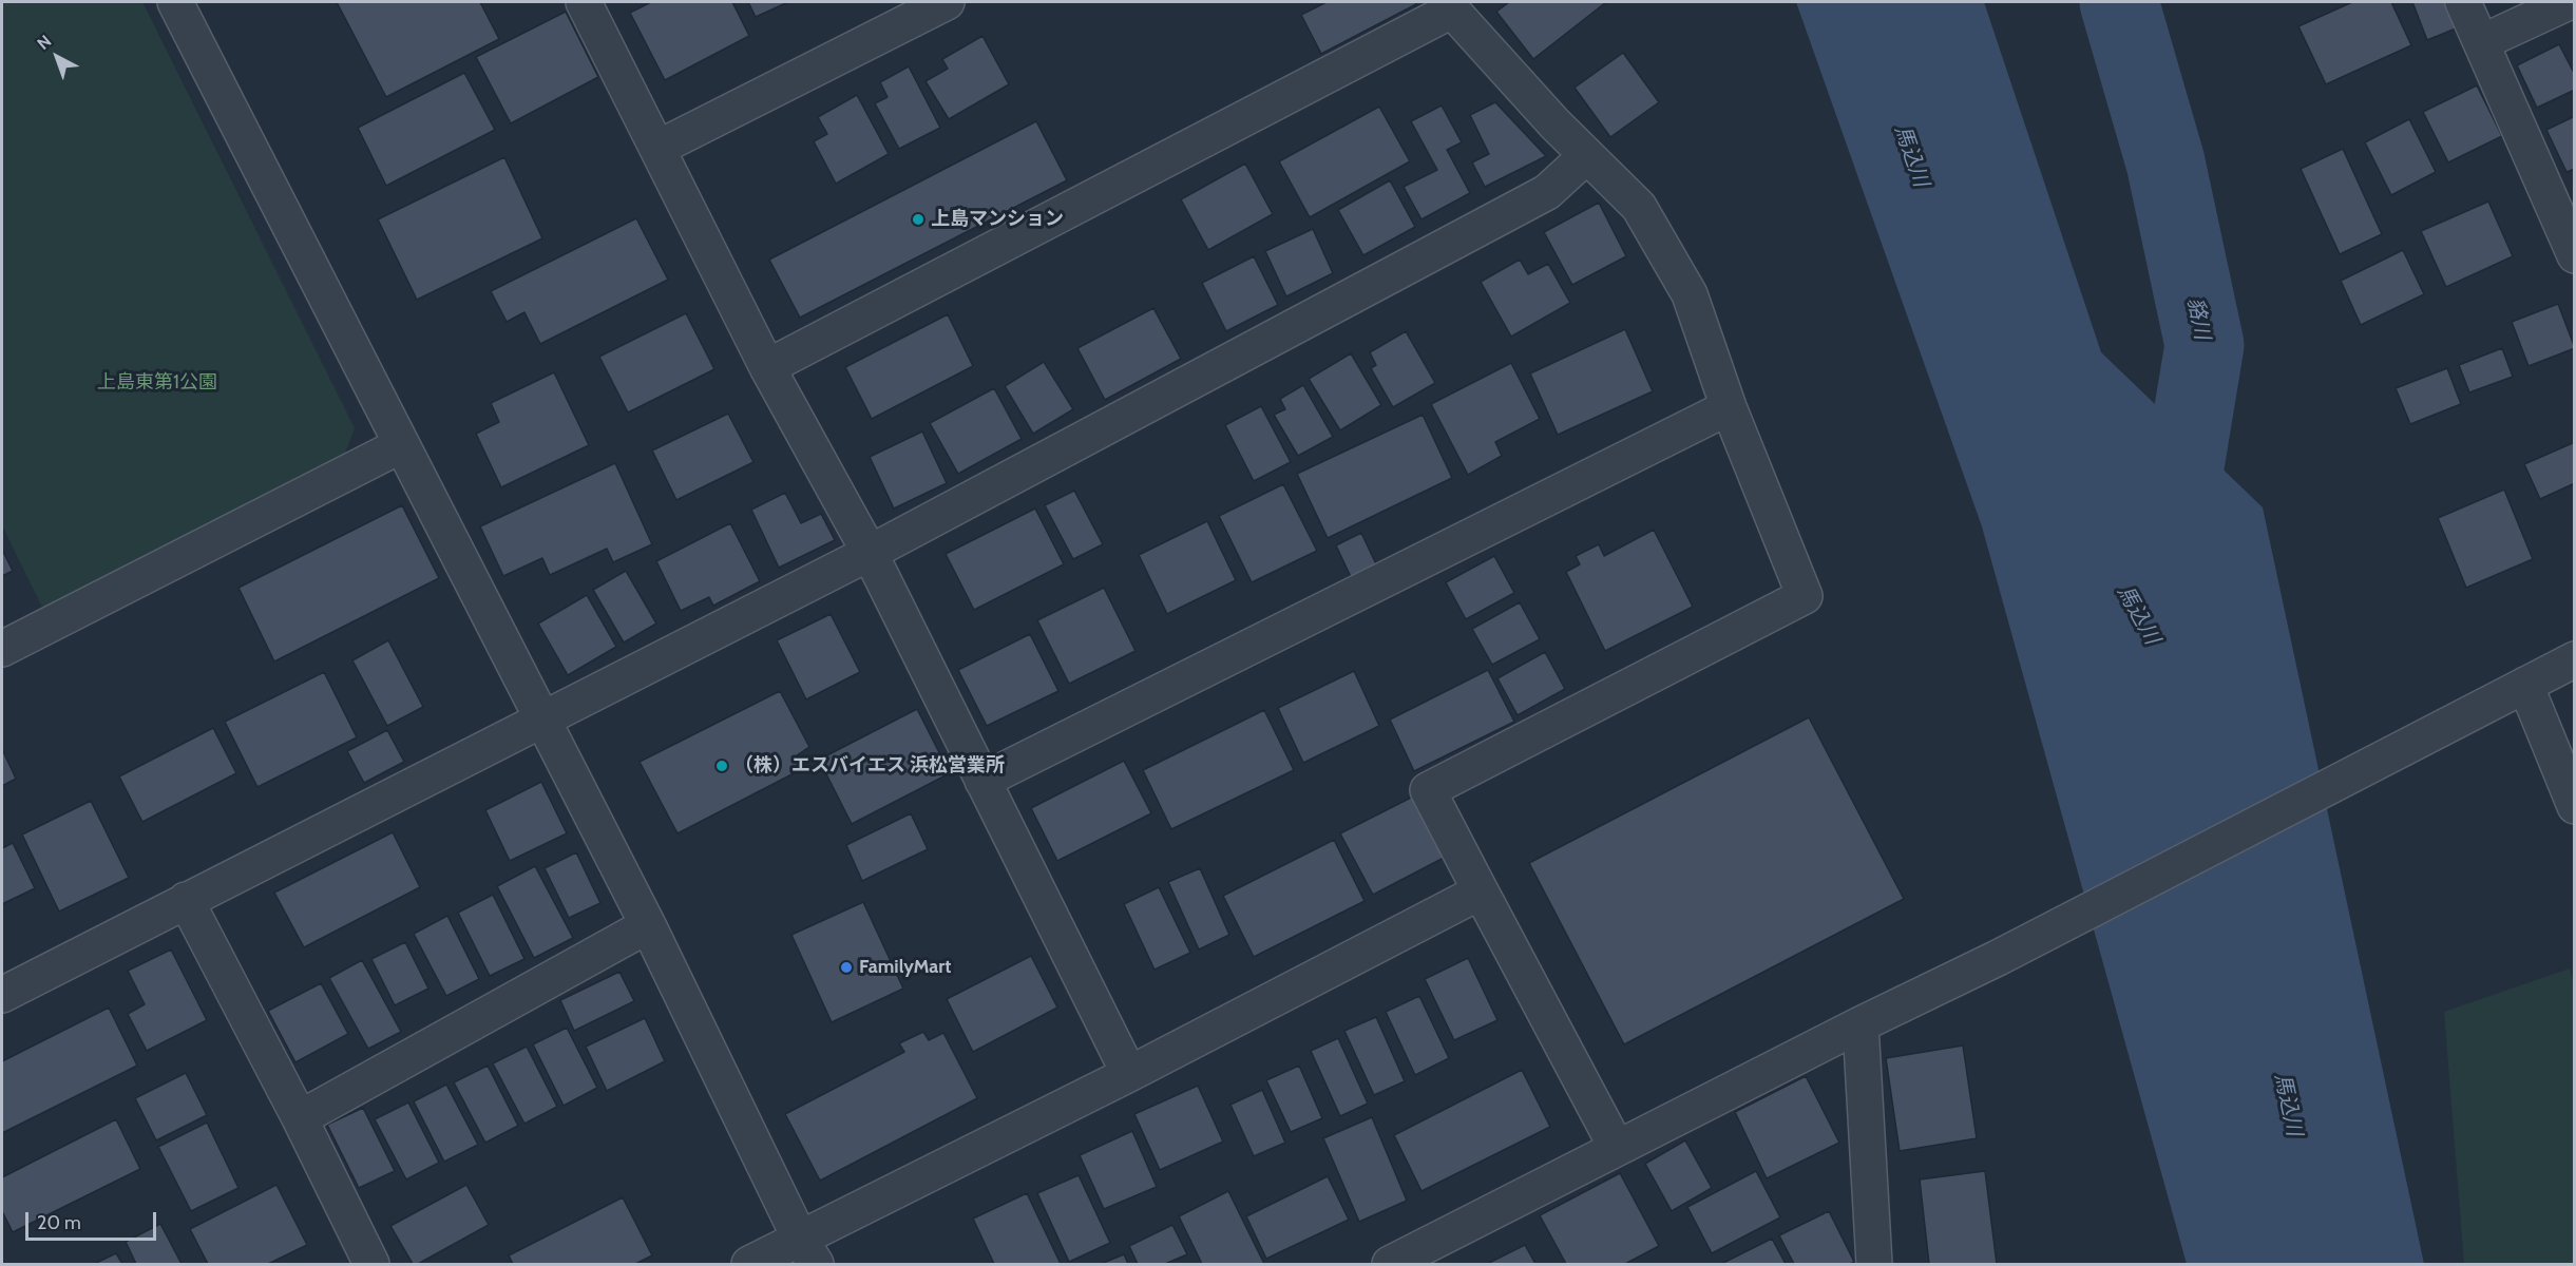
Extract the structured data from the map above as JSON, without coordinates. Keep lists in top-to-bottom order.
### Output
{
  "water": ["馬込川", "貉川"],
  "parks": ["上島東第1公園"],
  "places": ["上島マンション", "（株）エスバイエス 浜松営業所", "FamilyMart"],
  "scale_bar": "20 m",
  "north": "top left"
}
